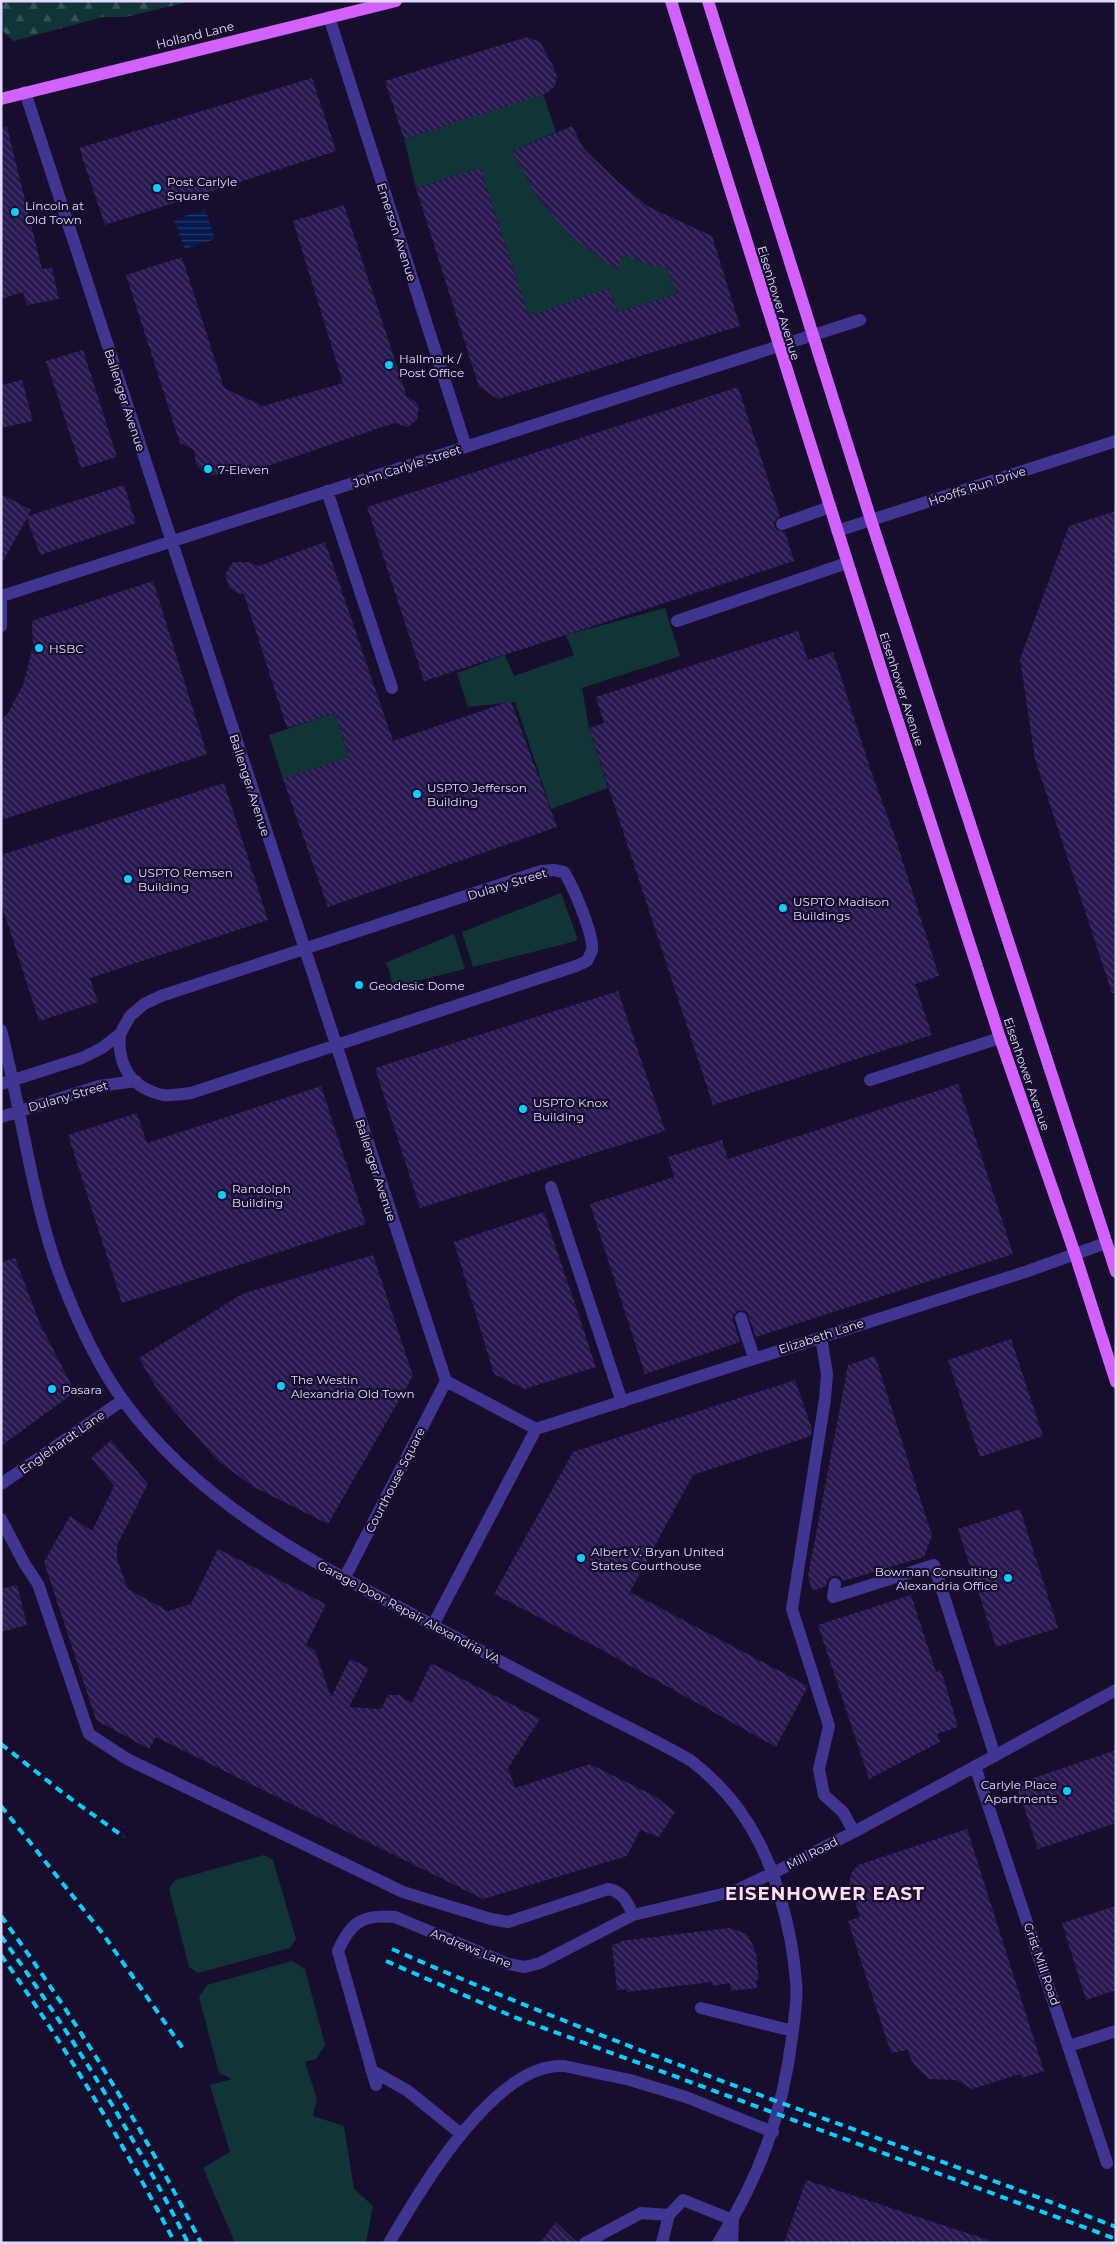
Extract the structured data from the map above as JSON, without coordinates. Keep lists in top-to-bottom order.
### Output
{
  "streets": {
    "main road": ["Holland Lane", "Eisenhower Avenue"],
    "street": [
      "Emerson Avenue",
      "Ballenger Avenue",
      "John Carlyle Street",
      "Hooffs Run Drive",
      "Dulany Street",
      "Elizabeth Lane",
      "Englehardt Lane",
      "Courthouse Square",
      "Garage Door Repair Alexandria VA",
      "Mill Road",
      "Andrews Lane",
      "Grist Mill Road"
    ]
  },
  "crossings": [
    ["Holland Lane", "Emerson Avenue"],
    ["Holland Lane", "Ballenger Avenue"],
    ["Emerson Avenue", "John Carlyle Street"],
    ["Eisenhower Avenue", "John Carlyle Street"],
    ["Eisenhower Avenue", "Hooffs Run Drive"],
    ["Eisenhower Avenue", "Elizabeth Lane"],
    ["Ballenger Avenue", "John Carlyle Street"],
    ["Ballenger Avenue", "Dulany Street"],
    ["Ballenger Avenue", "Courthouse Square"],
    ["Dulany Street", "Garage Door Repair Alexandria VA"],
    ["Englehardt Lane", "Garage Door Repair Alexandria VA"],
    ["Courthouse Square", "Garage Door Repair Alexandria VA"],
    ["Garage Door Repair Alexandria VA", "Mill Road"],
    ["Garage Door Repair Alexandria VA", "Andrews Lane"],
    ["Mill Road", "Andrews Lane"],
    ["Mill Road", "Grist Mill Road"]
  ],
  "districts": ["EISENHOWER EAST"],
  "places": [
    "Post Carlyle Square",
    "Lincoln at Old Town",
    "Hallmark / Post Office",
    "7-Eleven",
    "HSBC",
    "USPTO Jefferson Building",
    "USPTO Remsen Building",
    "USPTO Madison Buildings",
    "Geodesic Dome",
    "USPTO Knox Building",
    "Randolph Building",
    "The Westin Alexandria Old Town",
    "Pasara",
    "Albert V. Bryan United States Courthouse",
    "Bowman Consulting Alexandria Office",
    "Carlyle Place Apartments"
  ]
}
